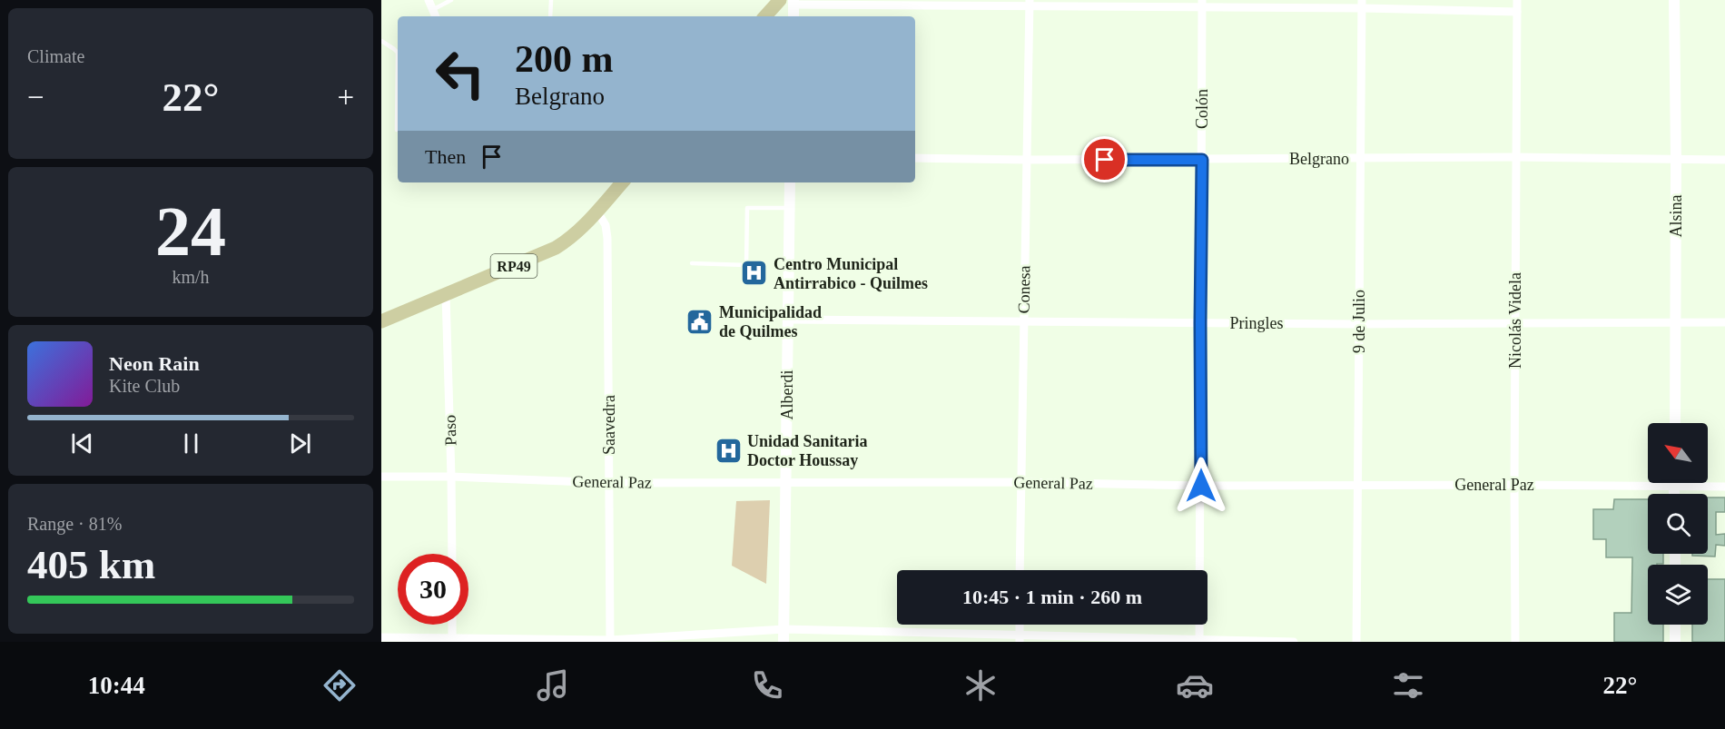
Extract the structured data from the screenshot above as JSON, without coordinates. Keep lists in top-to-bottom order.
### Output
{
  "streets": {
    "main road": ["RP49"],
    "street": [
      "Colón",
      "Belgrano",
      "Alsina",
      "Conesa",
      "Nicolás Videla",
      "9 de Julio",
      "Pringles",
      "Alberdi",
      "Saavedra",
      "Paso",
      "General Paz"
    ]
  },
  "crossings": [
    ["Colón", "Belgrano"],
    ["Colón", "Pringles"],
    ["Colón", "General Paz"],
    ["Belgrano", "Alsina"],
    ["Belgrano", "Conesa"],
    ["Belgrano", "Nicolás Videla"],
    ["Belgrano", "9 de Julio"],
    ["Alsina", "Pringles"],
    ["RP49", "Saavedra"],
    ["RP49", "Paso"],
    ["Conesa", "Pringles"],
    ["Conesa", "General Paz"],
    ["Nicolás Videla", "Pringles"],
    ["Nicolás Videla", "General Paz"],
    ["9 de Julio", "Pringles"],
    ["9 de Julio", "General Paz"],
    ["Pringles", "Alberdi"],
    ["Alberdi", "General Paz"],
    ["Saavedra", "General Paz"],
    ["Paso", "General Paz"]
  ],
  "places": {
    "hospital": ["Centro Municipal Antirrabico - Quilmes", "Unidad Sanitaria Doctor Houssay"],
    "public building": ["Municipalidad de Quilmes"]
  },
  "north": "top left",
  "page": {
    "tile": [
      "Climate",
      ["24", "km/h"],
      ["Range · 81%", "405 km"]
    ],
    "turn": ["200 m", "Belgrano"],
    "heat": ["−", "22°", "+"],
    "then": "Then",
    "song": ["Neon Rain", "Kite Club"],
    "limit": "30",
    "trip": "10:45 · 1 min · 260 m",
    "tabs": ["10:44", "22°"]
  }
}
